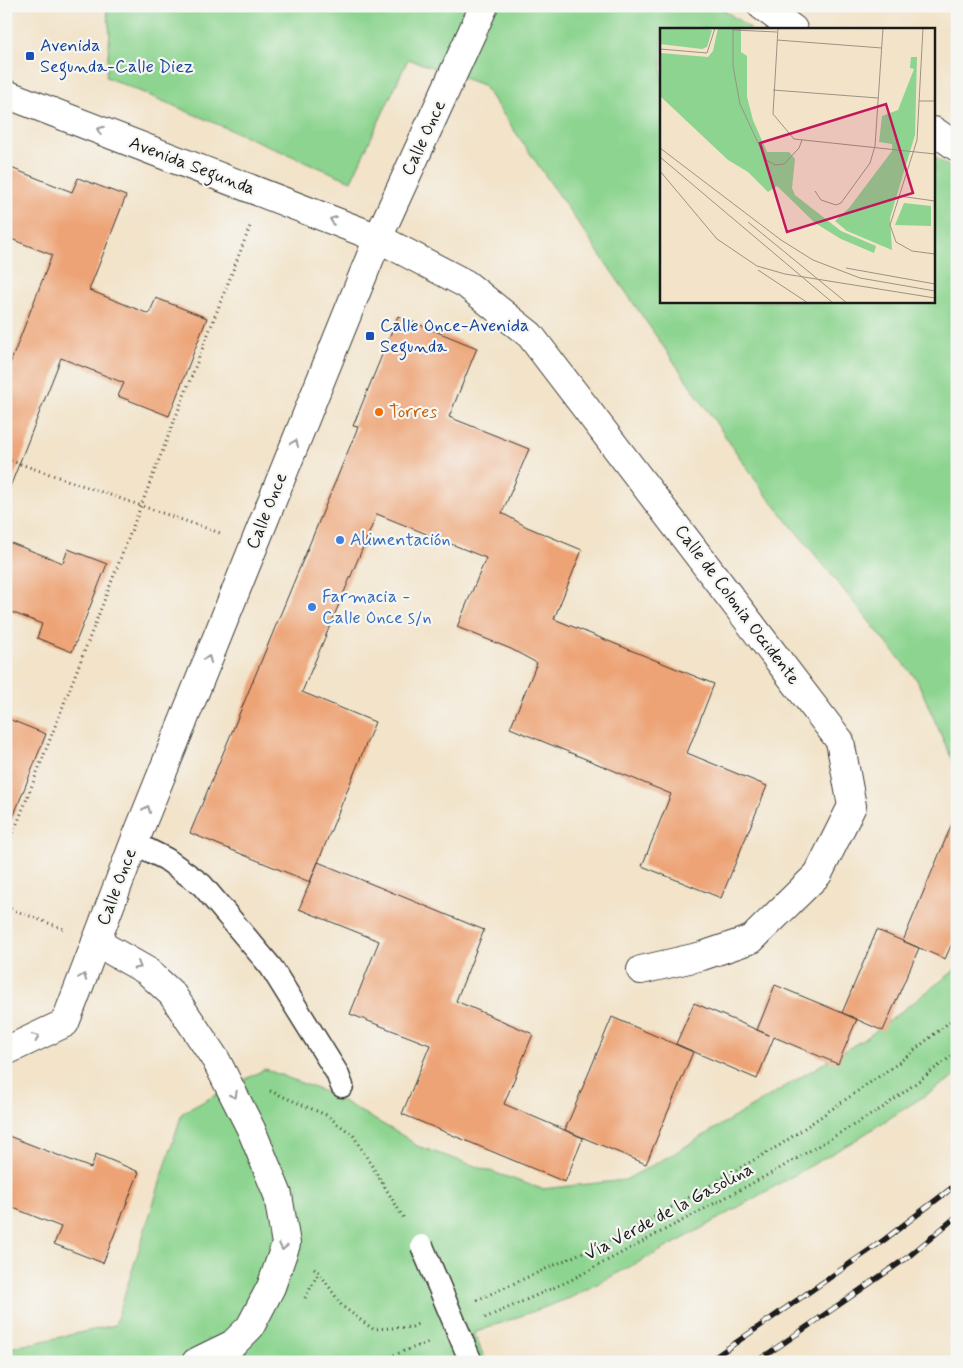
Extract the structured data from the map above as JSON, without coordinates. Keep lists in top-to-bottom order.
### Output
{
  "streets": {
    "street": ["Calle Once", "Avenida Segunda", "Calle de Colonia Occidente"],
    "path": ["Vía Verde de la Gasolina"]
  },
  "crossings": [
    ["Calle Once", "Avenida Segunda"],
    ["Calle Once", "Calle de Colonia Occidente"],
    ["Avenida Segunda", "Calle de Colonia Occidente"]
  ],
  "one_way": ["Calle Once", "Avenida Segunda"],
  "places": {
    "transit": ["Avenida Segunda-Calle Diez", "Calle Once-Avenida Segunda"],
    "other": ["Torres", "Alimentación", "Farmacia - Calle Once s/n"]
  }
}
